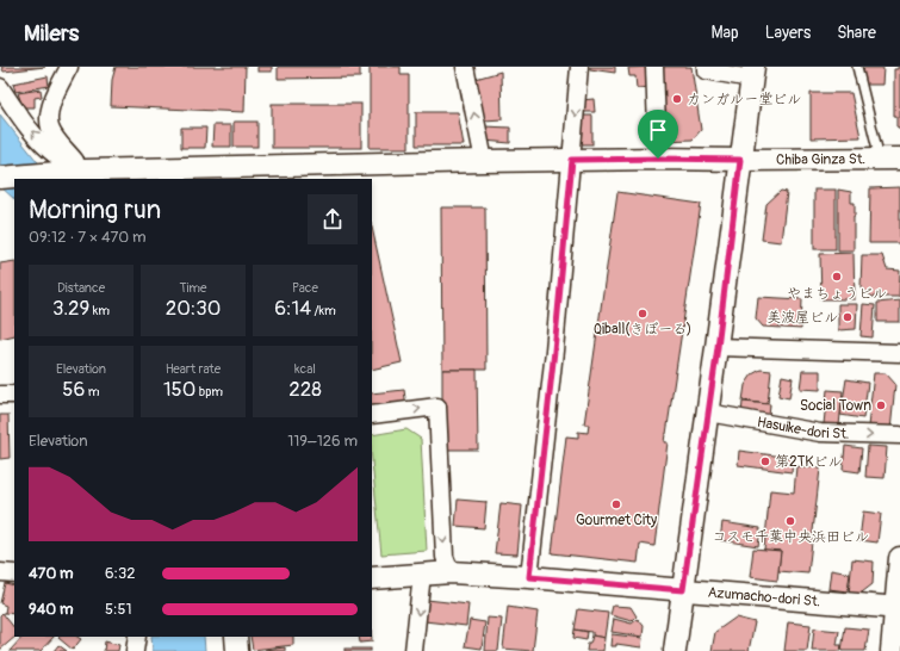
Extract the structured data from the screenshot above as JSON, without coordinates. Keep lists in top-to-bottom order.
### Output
{
  "streets": {
    "street": ["Chiba Ginza St.", "Hasuike-dori St.", "Azumacho-dori St."]
  },
  "places": [
    "カンガルー堂ビル",
    "やまちょうビル",
    "Qiball(きぼーる)",
    "美波屋ビル",
    "Social Town",
    "第2TKビル",
    "Gourmet City",
    "コスモ千葉中央浜田ビル"
  ],
  "page": {
    "header": "Milers",
    "nav": ["Map", "Layers", "Share"],
    "heading": ["Morning run", "09:12 · 7 × 470 m"],
    "stats": [
      ["Distance", "3.29 km"],
      ["Time", "20:30"],
      ["Pace", "6:14 /km"],
      ["Elevation", "56 m"],
      ["Heart rate", "150 bpm"],
      ["kcal", "228"]
    ],
    "chart": ["Elevation", "119–126 m"],
    "list": [
      {
        "name": "470 m",
        "note": "6:32"
      },
      {
        "name": "940 m",
        "note": "5:51"
      }
    ]
  }
}
